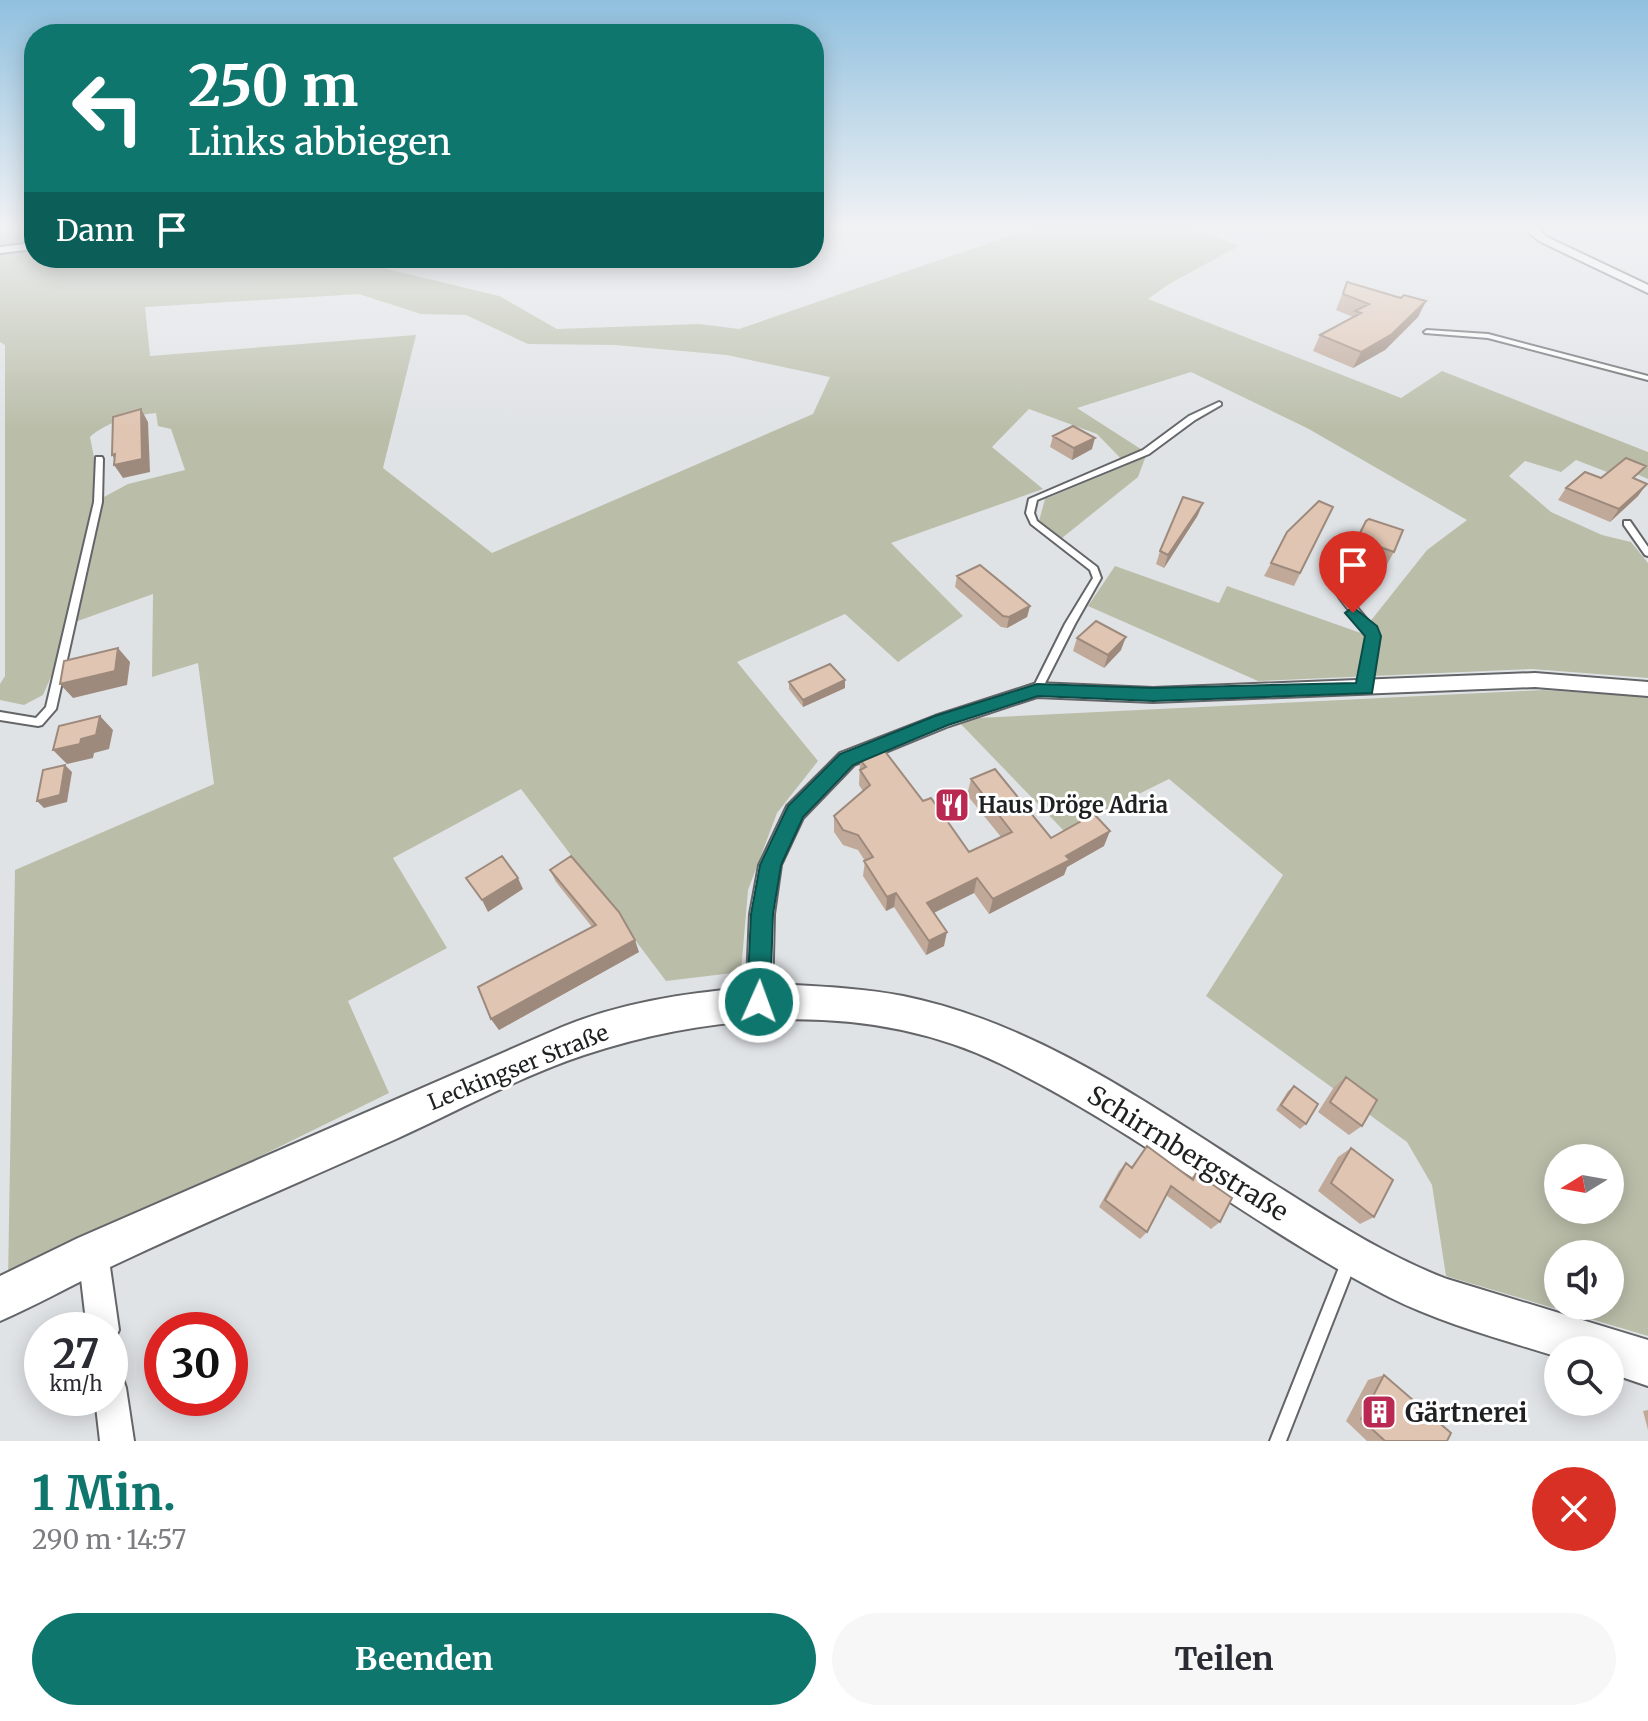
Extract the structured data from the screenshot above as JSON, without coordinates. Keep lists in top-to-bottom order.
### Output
{
  "streets": {
    "street": ["Leckingser Straße", "Schirrnbergstraße"]
  },
  "crossings": [
    ["Leckingser Straße", "Schirrnbergstraße"]
  ],
  "places": {
    "restaurant": ["Haus Dröge Adria"],
    "building": ["Gärtnerei"]
  },
  "north": "left",
  "page": {
    "turn": ["250 m", "Links abbiegen"],
    "then": "Dann",
    "speed": "27 km/h",
    "limit": "30",
    "heading": ["1 Min.", "290 m · 14:57"],
    "buttons": ["Beenden", "Teilen"]
  }
}
